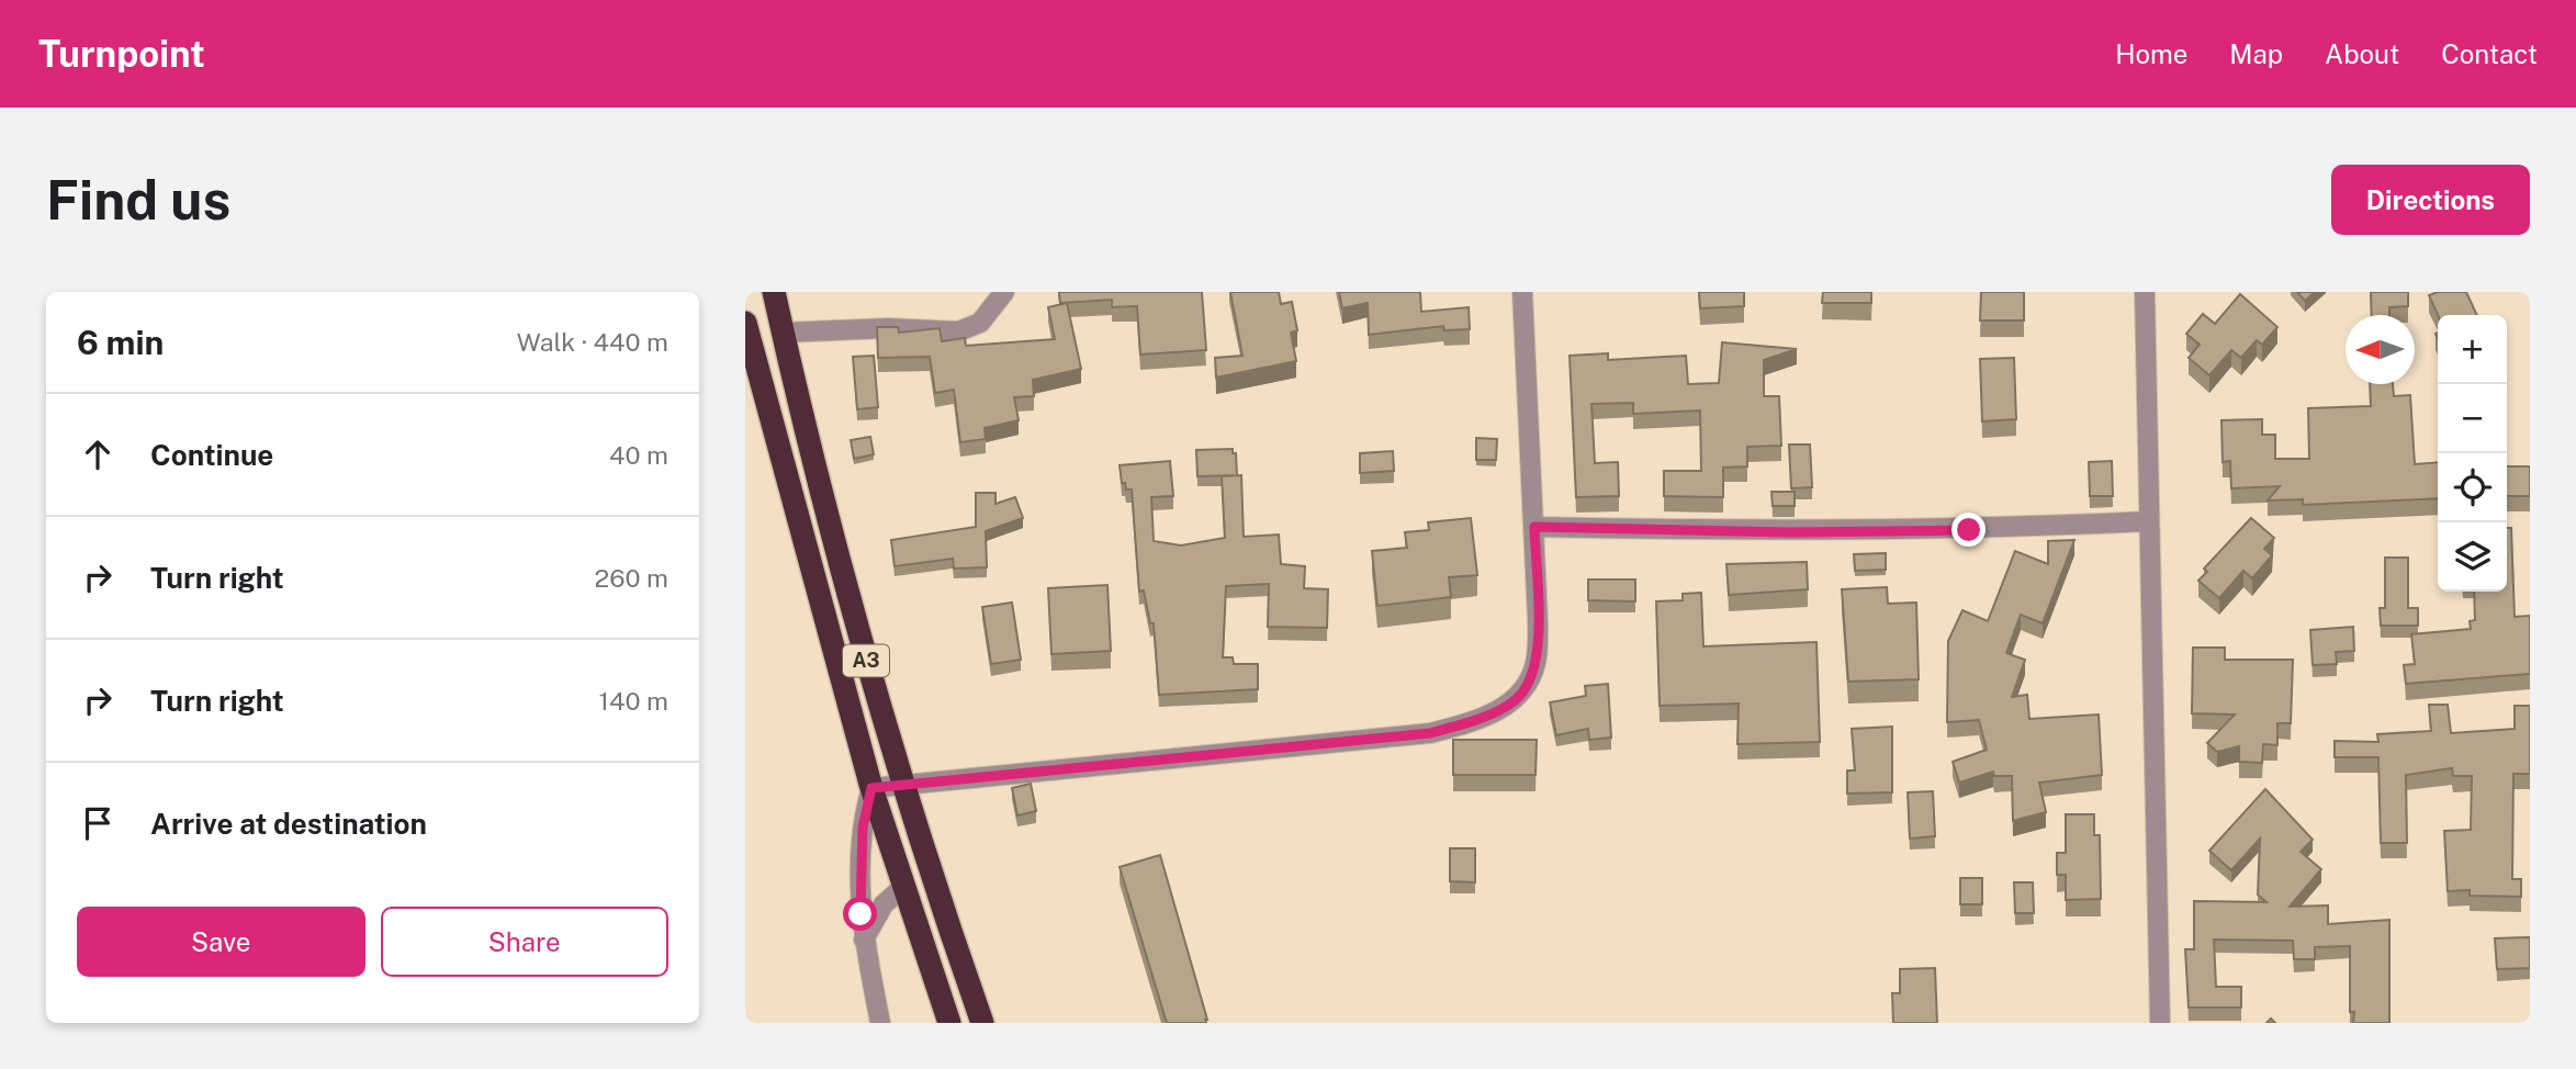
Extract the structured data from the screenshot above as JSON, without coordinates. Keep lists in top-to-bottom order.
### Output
{
  "streets": {
    "highway": ["A3"]
  },
  "north": "left",
  "page": {
    "header": "Turnpoint",
    "nav": [
      "Home",
      "Map",
      "About",
      "Contact"
    ],
    "buttons": [
      "Directions",
      ["Save", "Share"]
    ],
    "title": "Find us",
    "heading": ["6 min", "Walk · 440 m"],
    "map_buttons": ["+", "−"],
    "list": [
      ["Continue", "40 m"],
      ["Turn right", "260 m"],
      ["Turn right", "140 m"],
      "Arrive at destination"
    ]
  }
}
